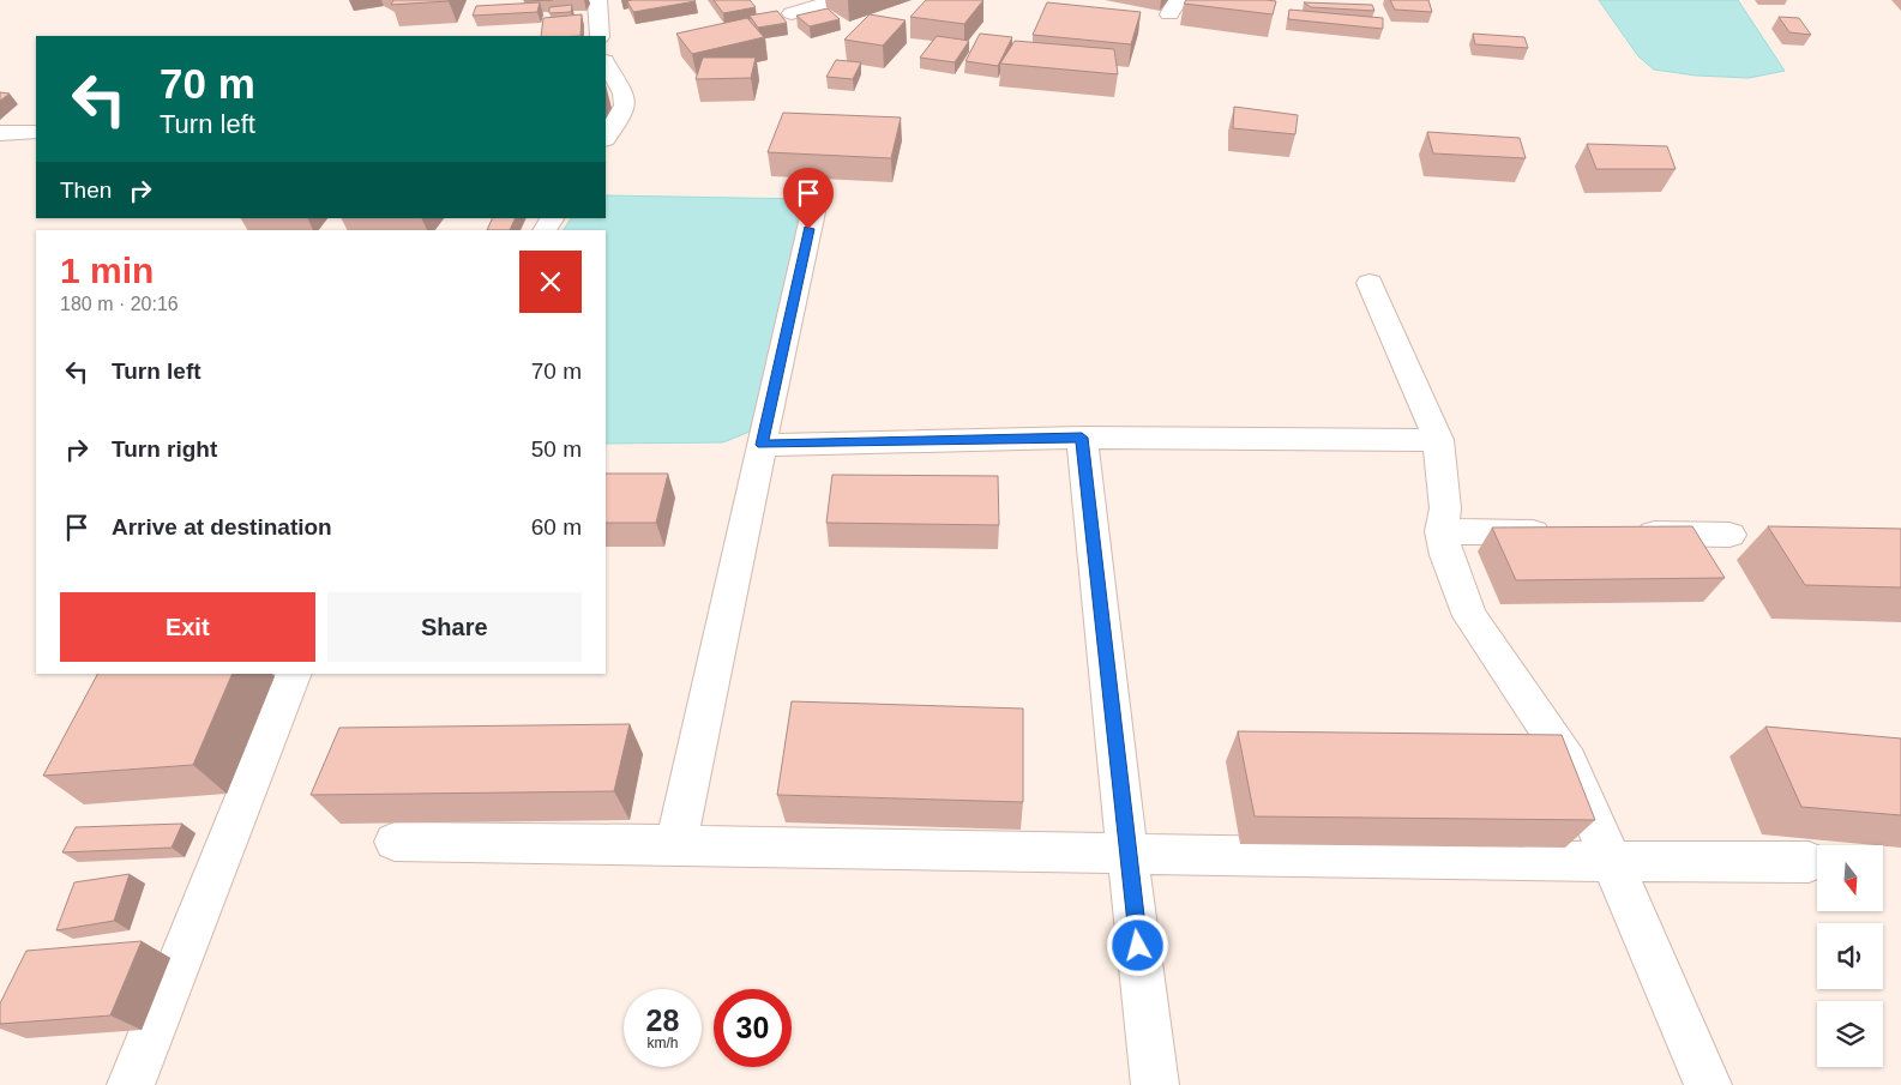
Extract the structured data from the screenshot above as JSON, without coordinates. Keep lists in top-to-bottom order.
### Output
{
  "north": "bottom",
  "page": {
    "turn": ["70 m", "Turn left"],
    "then": "Then",
    "heading": ["1 min", "180 m · 20:16"],
    "list": [
      {
        "name": "Turn left",
        "value": "70 m"
      },
      {
        "name": "Turn right",
        "value": "50 m"
      },
      {
        "name": "Arrive at destination",
        "value": "60 m"
      }
    ],
    "buttons": ["Exit", "Share"],
    "speed": "28 km/h",
    "limit": "30"
  }
}
